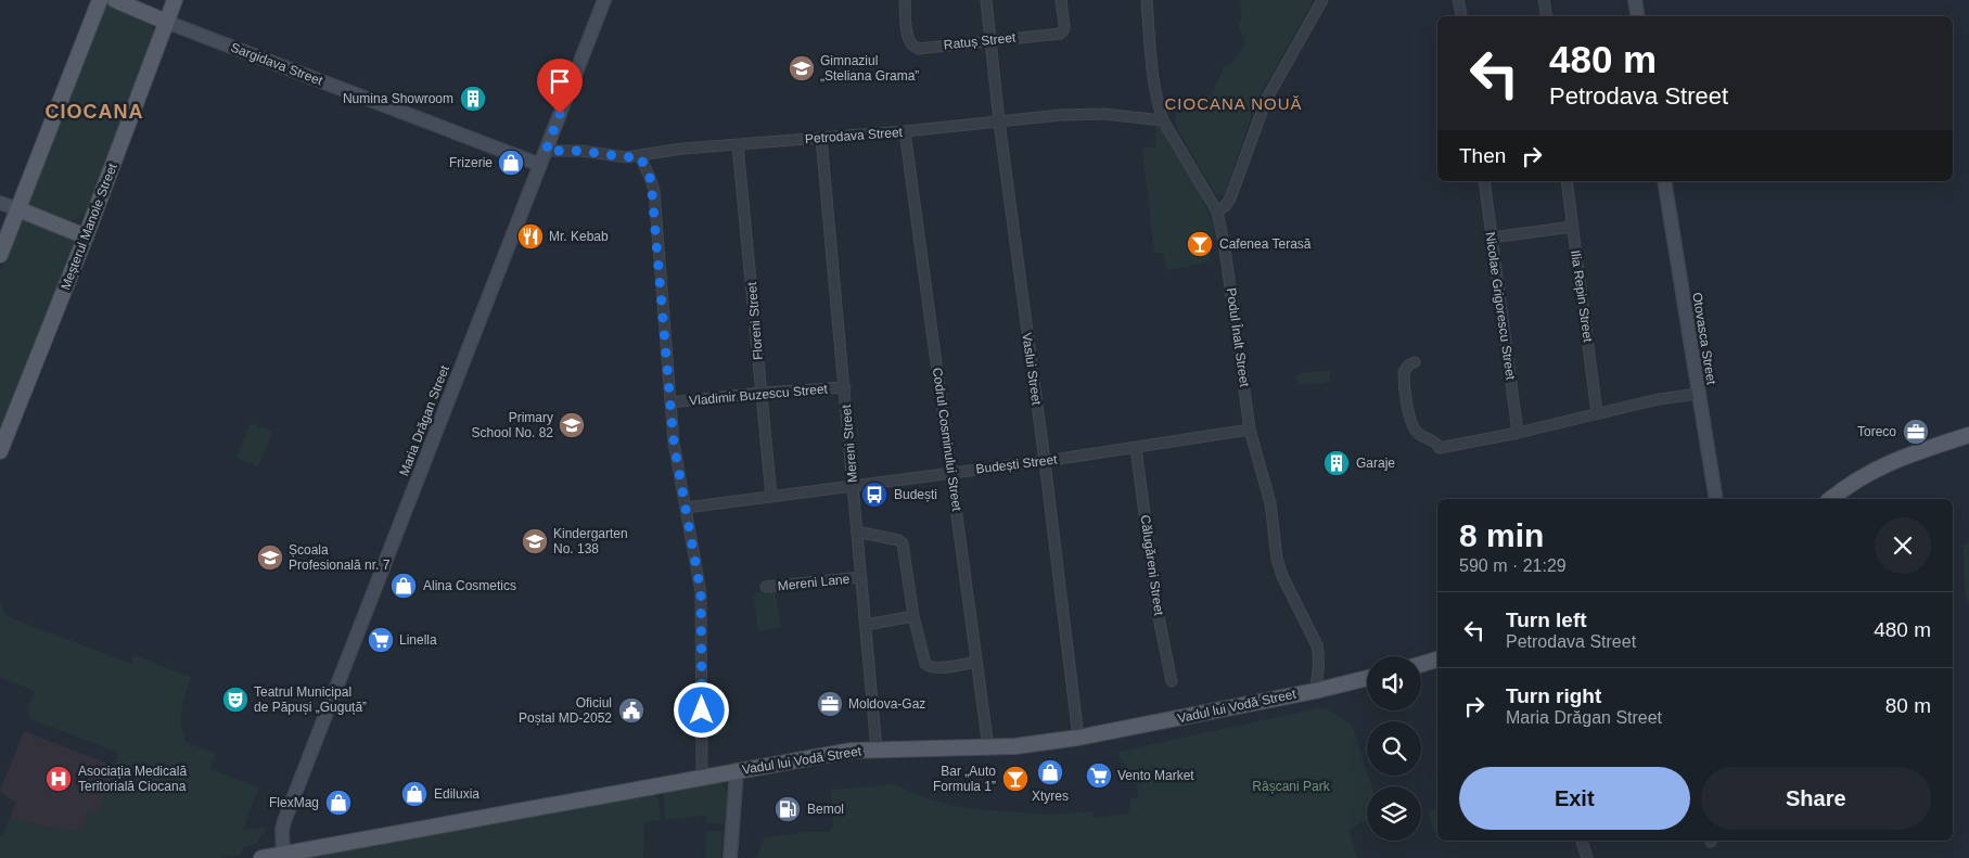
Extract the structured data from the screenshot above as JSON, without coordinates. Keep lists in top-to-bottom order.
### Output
{
  "streets": {
    "main road": [
      "Sargidava Street",
      "Meșterul Manole Street",
      "Otovasca Street",
      "Maria Drăgan Street",
      "Vadul lui Vodă Street"
    ],
    "street": [
      "Ratuș Street",
      "Petrodava Street",
      "Ilia Repin Street",
      "Nicolae Grigorescu Street",
      "Floreni Street",
      "Podul Înalt Street",
      "Vaslui Street",
      "Vladimir Buzescu Street",
      "Codrul Cosminului Street",
      "Mereni Street",
      "Budești Street",
      "Călugăreni Street",
      "Mereni Lane"
    ]
  },
  "crossings": [
    ["Ratuș Street", "Vaslui Street"],
    ["Sargidava Street", "Meșterul Manole Street"],
    ["Sargidava Street", "Maria Drăgan Street"],
    ["Petrodava Street", "Floreni Street"],
    ["Petrodava Street", "Podul Înalt Street"],
    ["Petrodava Street", "Vaslui Street"],
    ["Petrodava Street", "Maria Drăgan Street"],
    ["Petrodava Street", "Codrul Cosminului Street"],
    ["Petrodava Street", "Mereni Street"],
    ["Floreni Street", "Vladimir Buzescu Street"],
    ["Floreni Street", "Budești Street"],
    ["Podul Înalt Street", "Budești Street"],
    ["Podul Înalt Street", "Vadul lui Vodă Street"],
    ["Vaslui Street", "Budești Street"],
    ["Vaslui Street", "Vadul lui Vodă Street"],
    ["Vladimir Buzescu Street", "Mereni Street"],
    ["Maria Drăgan Street", "Vadul lui Vodă Street"],
    ["Codrul Cosminului Street", "Budești Street"],
    ["Codrul Cosminului Street", "Vadul lui Vodă Street"],
    ["Mereni Street", "Budești Street"],
    ["Mereni Street", "Mereni Lane"],
    ["Mereni Street", "Vadul lui Vodă Street"],
    ["Budești Street", "Călugăreni Street"]
  ],
  "districts": ["CIOCANA NOUĂ", "CIOCANA"],
  "parks": ["Râșcani Park"],
  "places": {
    "school or university": [
      "Gimnaziul „Steliana Grama”",
      "Primary School No. 82",
      "Kindergarten No. 138",
      "Școala Profesională nr. 7"
    ],
    "building": ["Numina Showroom", "Garaje"],
    "shop": [
      "Frizerie",
      "Alina Cosmetics",
      "Xtyres",
      "Ediluxia",
      "FlexMag"
    ],
    "restaurant": ["Mr. Kebab"],
    "bar": ["Cafenea Terasă", "Bar „Auto Formula 1”"],
    "office": ["Toreco", "Moldova-Gaz"],
    "bus stop": ["Budești"],
    "supermarket": ["Linella", "Vento Market"],
    "theatre": ["Teatrul Municipal de Păpuși „Guguță”"],
    "public building": ["Oficiul Poștal MD-2052"],
    "hospital": ["Asociația Medicală Teritorială Ciocana"],
    "fuel station": ["Bemol"]
  },
  "page": {
    "turn": ["480 m", "Petrodava Street"],
    "then": "Then",
    "heading": ["8 min", "590 m · 21:29"],
    "list": [
      {
        "name": "Turn left",
        "note": "Petrodava Street",
        "value": "480 m"
      },
      {
        "name": "Turn right",
        "note": "Maria Drăgan Street",
        "value": "80 m"
      }
    ],
    "buttons": ["Exit", "Share"]
  }
}
